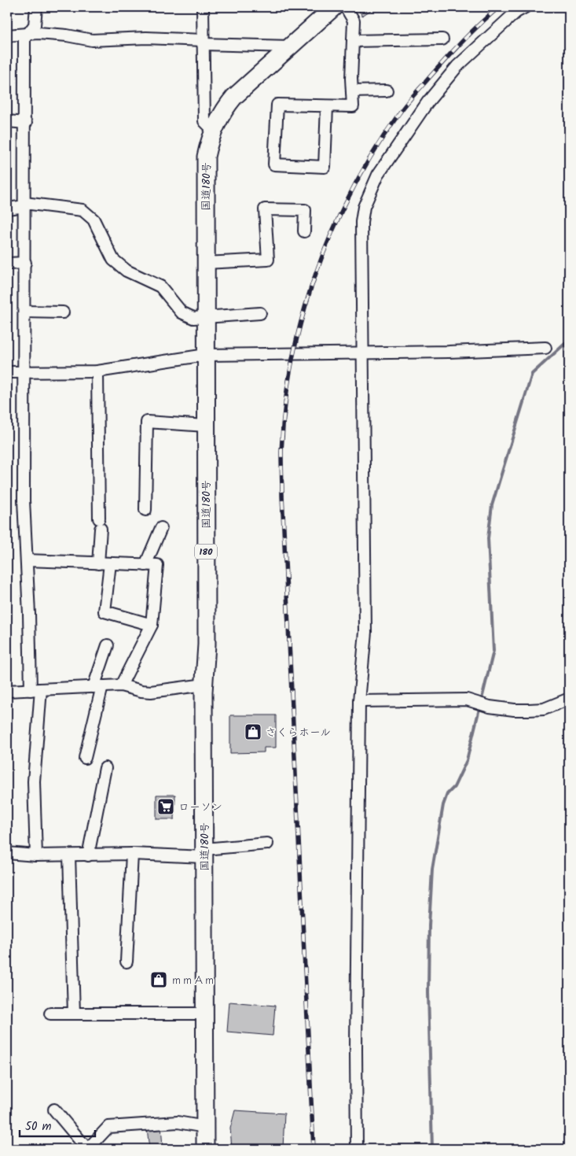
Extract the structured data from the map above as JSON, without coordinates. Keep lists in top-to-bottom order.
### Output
{
  "streets": {
    "highway": ["国道180号", "180"]
  },
  "places": {
    "shop": ["さくらホール", "ｍｍＡｍ"],
    "supermarket": ["ローソン"]
  },
  "scale_bar": "50 m"
}
